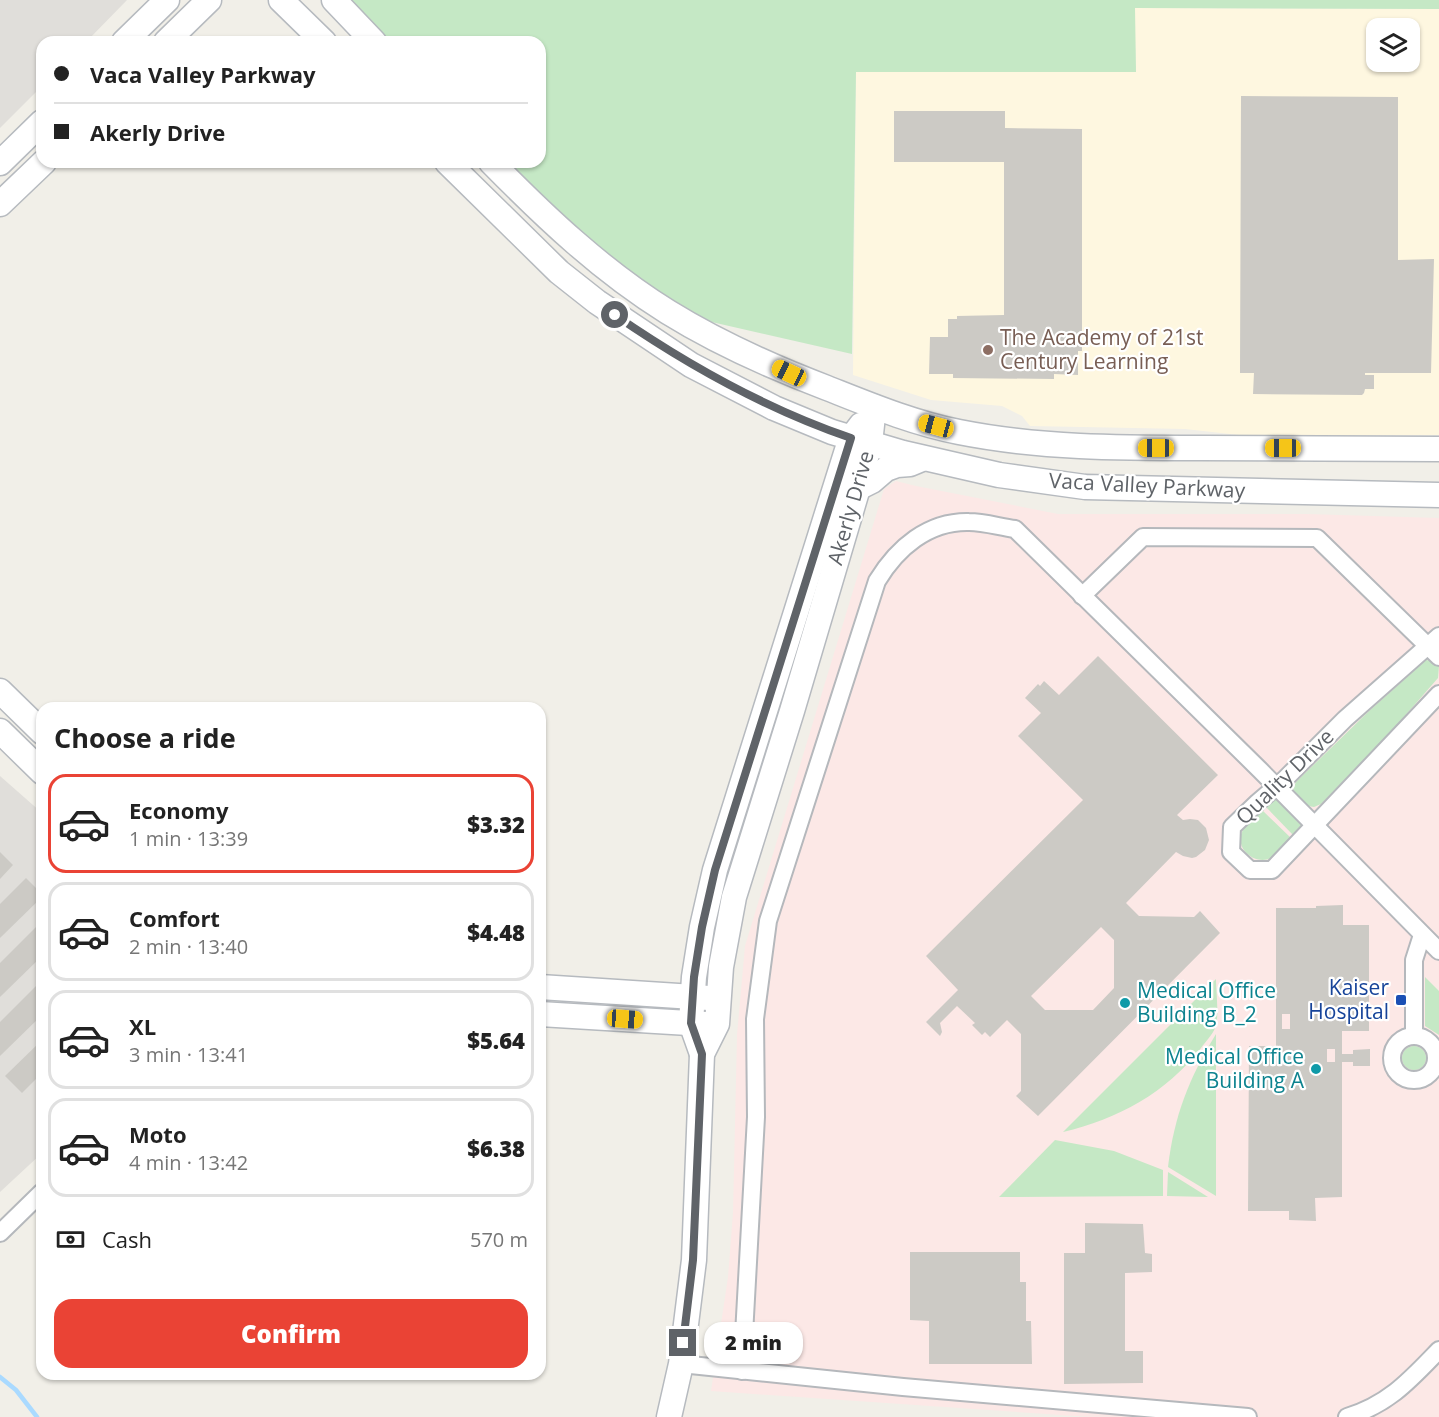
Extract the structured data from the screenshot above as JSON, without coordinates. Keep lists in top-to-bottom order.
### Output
{
  "streets": {
    "street": ["Vaca Valley Parkway", "Akerly Drive", "Quality Drive"]
  },
  "crossings": [
    ["Vaca Valley Parkway", "Akerly Drive"]
  ],
  "places": {
    "other": ["The Academy of 21st Century Learning", "Medical Office Building B_2", "Medical Office Building A"],
    "transit": ["Kaiser Hospital"]
  },
  "page": {
    "banner": ["Vaca Valley Parkway", "Akerly Drive"],
    "heading": "Choose a ride",
    "list": [
      {
        "name": "Economy",
        "note": "1 min · 13:39",
        "value": "$3.32"
      },
      {
        "name": "Comfort",
        "note": "2 min · 13:40",
        "value": "$4.48"
      },
      {
        "name": "XL",
        "note": "3 min · 13:41",
        "value": "$5.64"
      },
      {
        "name": "Moto",
        "note": "4 min · 13:42",
        "value": "$6.38"
      }
    ],
    "pay": ["Cash", "570 m"],
    "buttons": "Confirm",
    "bubble": "2 min"
  }
}
